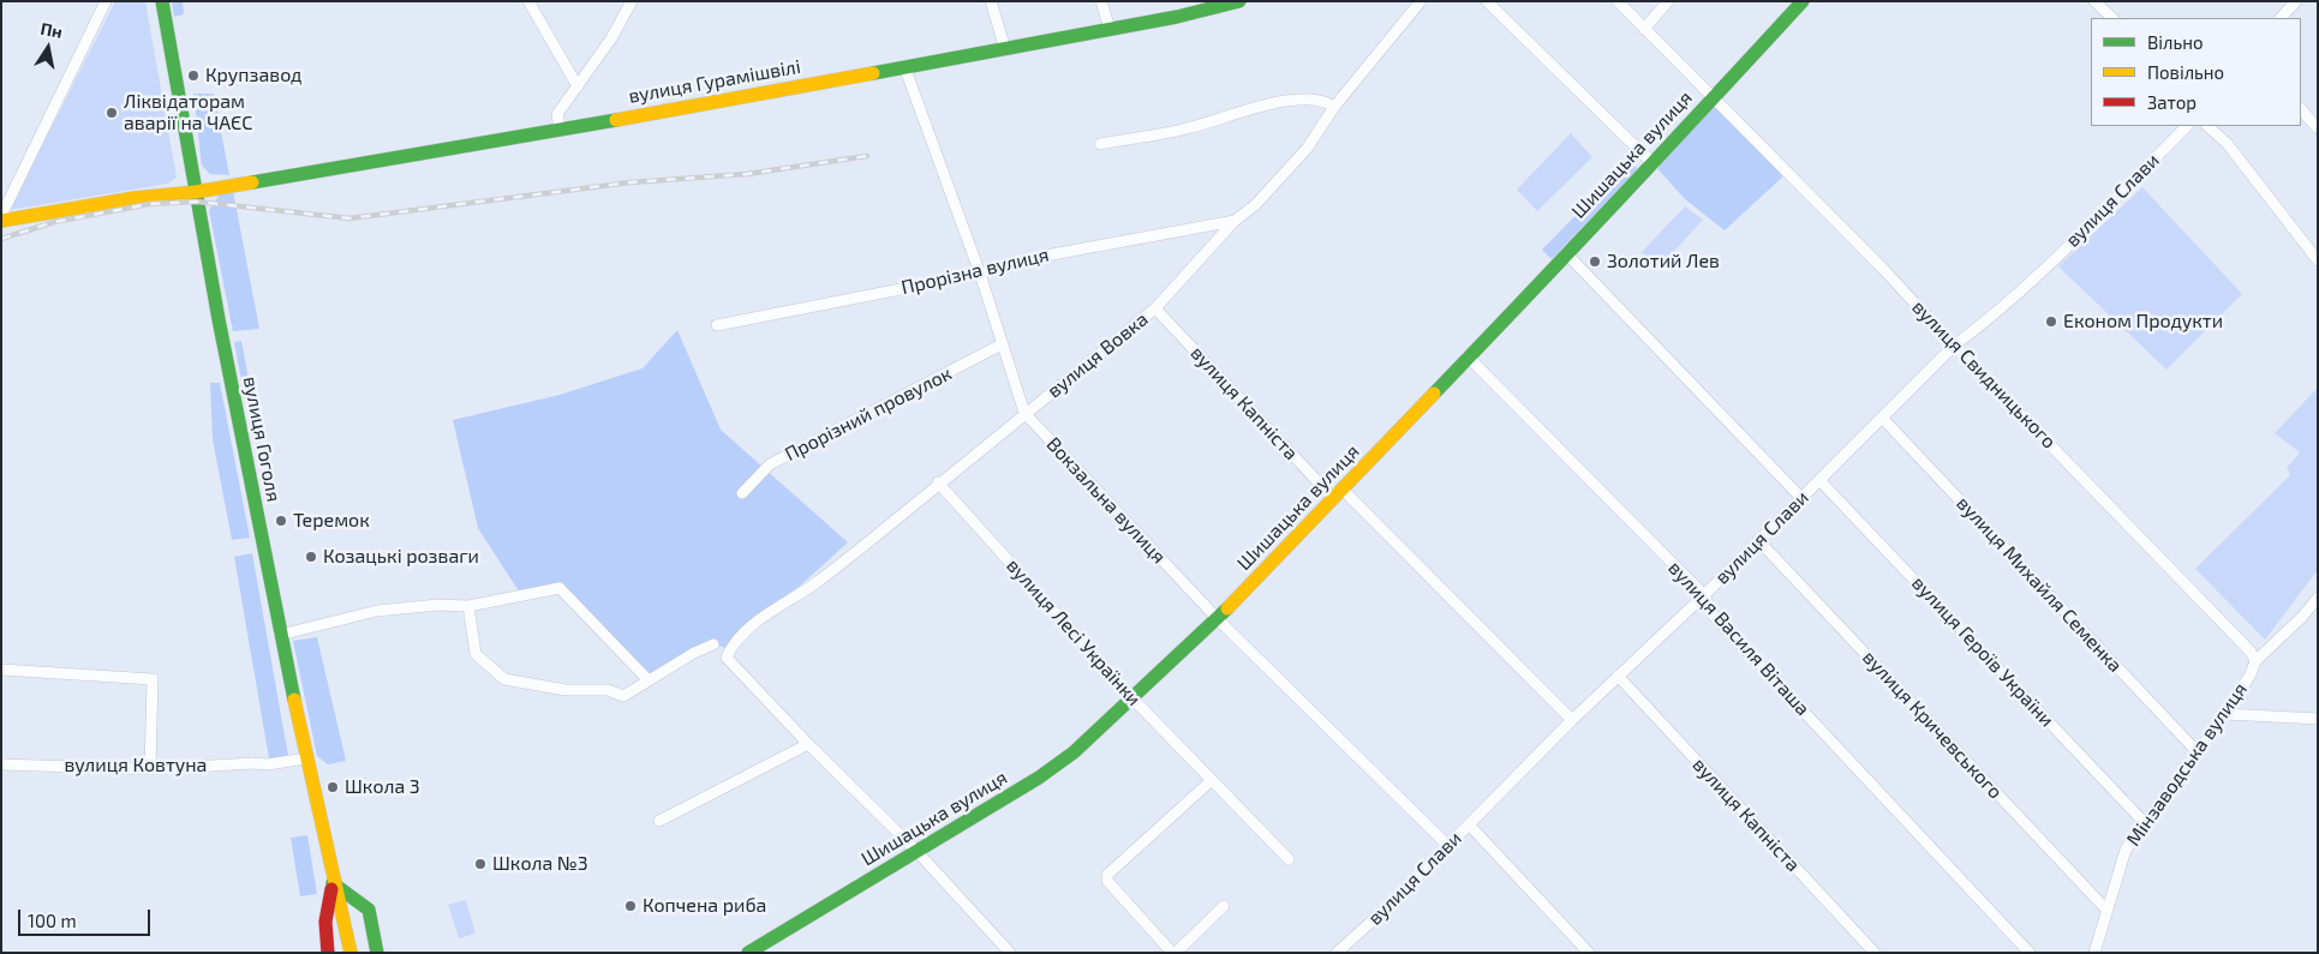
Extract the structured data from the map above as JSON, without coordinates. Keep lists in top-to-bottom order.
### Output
{
  "streets": {
    "street": [
      "вулиця Гурамішвілі",
      "Шишацька вулиця",
      "вулиця Слави",
      "Прорізна вулиця",
      "вулиця Вовка",
      "вулиця Свидницького",
      "вулиця Капніста",
      "Прорізний провулок",
      "вулиця Гоголя",
      "Вокзальна вулиця",
      "вулиця Михайля Семенка",
      "вулиця Лесі Українки",
      "вулиця Василя Віташа",
      "вулиця Героїв України",
      "вулиця Кричевського",
      "Мінзаводська вулиця",
      "вулиця Ковтуна"
    ]
  },
  "crossings": [
    ["вулиця Гурамішвілі", "вулиця Гоголя"],
    ["вулиця Гурамішвілі", "Вокзальна вулиця"],
    ["Шишацька вулиця", "вулиця Свидницького"],
    ["Шишацька вулиця", "вулиця Капніста"],
    ["Шишацька вулиця", "Вокзальна вулиця"],
    ["Шишацька вулиця", "вулиця Лесі Українки"],
    ["Шишацька вулиця", "вулиця Василя Віташа"],
    ["вулиця Слави", "вулиця Свидницького"],
    ["вулиця Слави", "вулиця Капніста"],
    ["вулиця Слави", "Вокзальна вулиця"],
    ["вулиця Слави", "вулиця Михайля Семенка"],
    ["вулиця Слави", "вулиця Василя Віташа"],
    ["вулиця Слави", "вулиця Героїв України"],
    ["вулиця Слави", "вулиця Кричевського"],
    ["Прорізна вулиця", "вулиця Вовка"],
    ["Прорізна вулиця", "Вокзальна вулиця"],
    ["вулиця Вовка", "вулиця Капніста"],
    ["вулиця Вовка", "Вокзальна вулиця"],
    ["вулиця Вовка", "вулиця Лесі Українки"],
    ["вулиця Свидницького", "Мінзаводська вулиця"],
    ["Прорізний провулок", "Вокзальна вулиця"],
    ["вулиця Гоголя", "вулиця Ковтуна"],
    ["вулиця Михайля Семенка", "Мінзаводська вулиця"],
    ["вулиця Героїв України", "Мінзаводська вулиця"],
    ["вулиця Кричевського", "Мінзаводська вулиця"]
  ],
  "places": [
    "Крупзавод",
    "Ліквідаторам аварії на ЧАЄС",
    "Золотий Лев",
    "Економ Продукти",
    "Теремок",
    "Козацькі розваги",
    "Школа 3",
    "Школа №3",
    "Копчена риба"
  ],
  "legend": ["Вільно", "Повільно", "Затор"],
  "scale_bar": "100 m",
  "north": "top"
}
